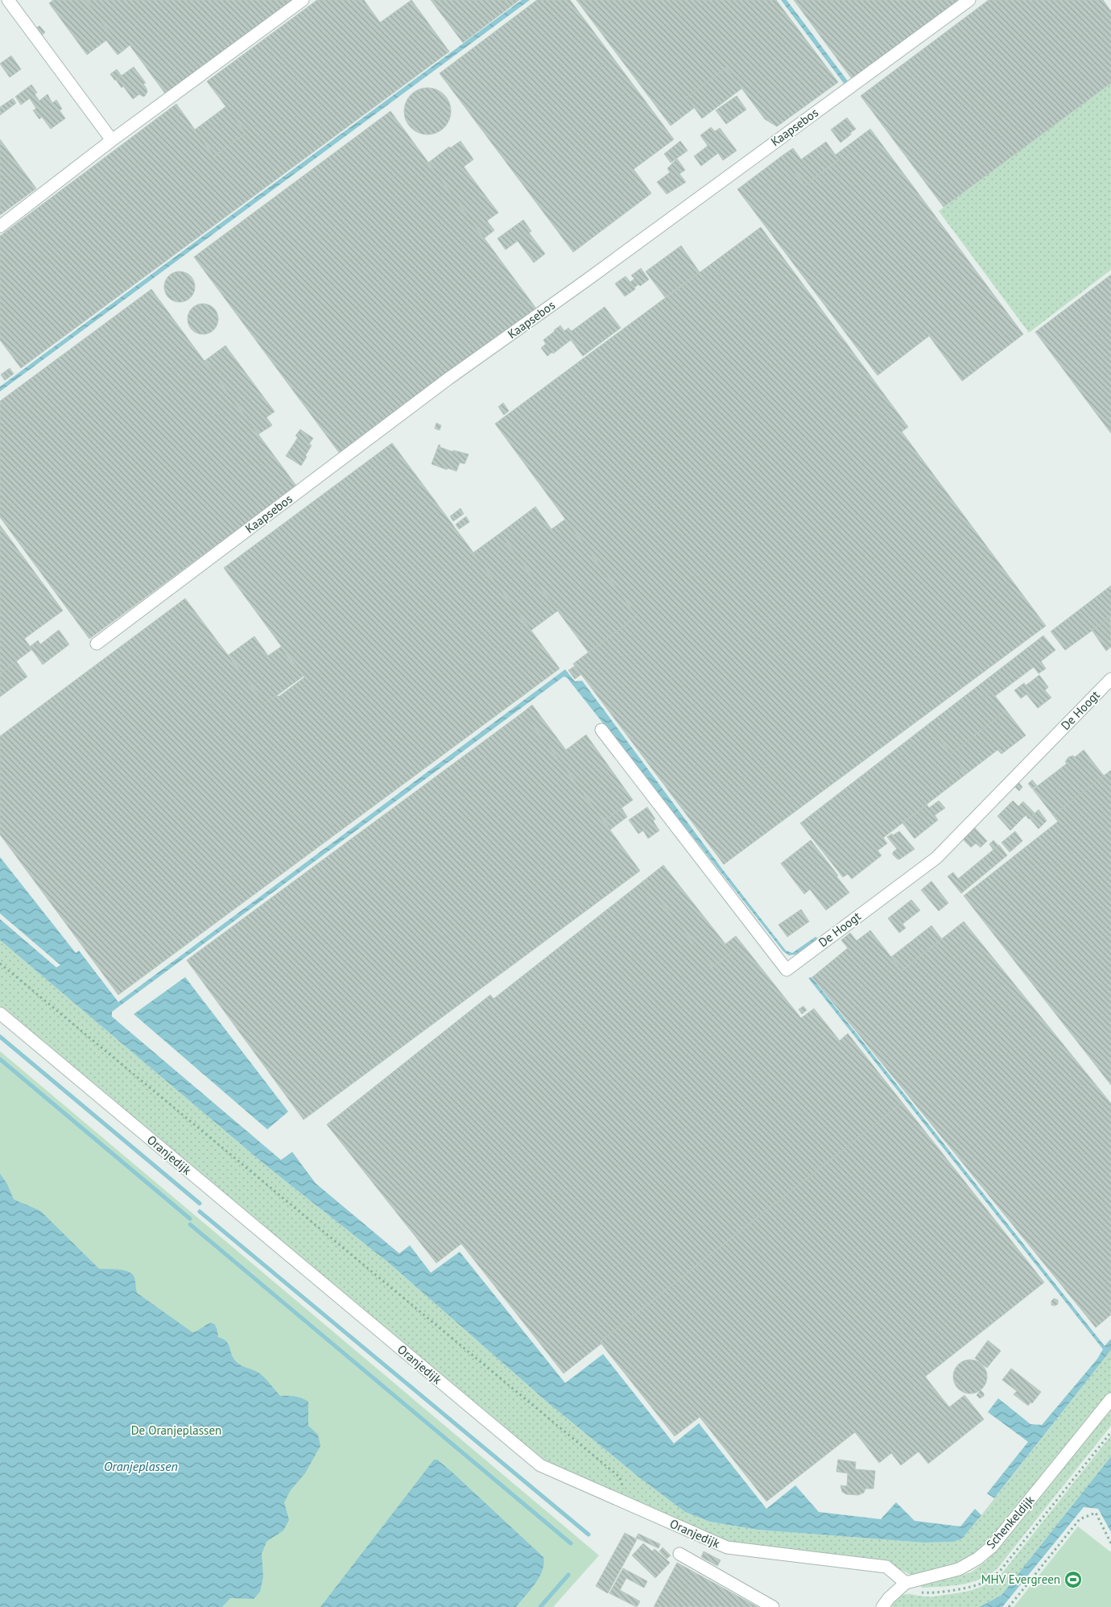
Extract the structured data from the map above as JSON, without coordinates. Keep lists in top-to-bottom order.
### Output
{
  "streets": {
    "street": [
      "Kaapsebos",
      "De Hoogt",
      "Oranjedijk",
      "Schenkeldijk"
    ]
  },
  "crossings": [
    ["Oranjedijk", "Schenkeldijk"]
  ],
  "water": ["Oranjeplassen"],
  "parks": ["De Oranjeplassen"],
  "places": {
    "sports": ["MHV Evergreen"]
  }
}
